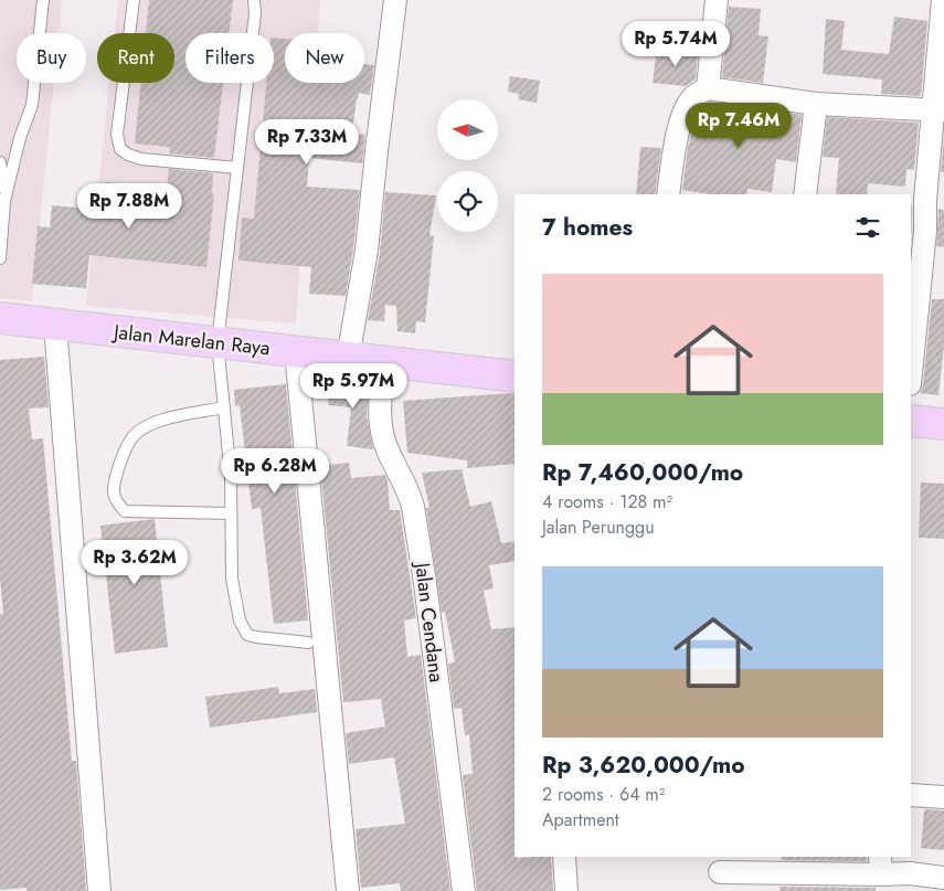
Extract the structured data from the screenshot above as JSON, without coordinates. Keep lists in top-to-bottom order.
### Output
{
  "streets": {
    "main road": ["Jalan Marelan Raya"],
    "street": ["Jalan Cendana"]
  },
  "crossings": [
    ["Jalan Marelan Raya", "Jalan Cendana"]
  ],
  "north": "left",
  "page": {
    "price": [
      "Rp 5.74M",
      "Rp 7.46M",
      "Rp 7.33M",
      "Rp 7.88M",
      "Rp 5.97M",
      "Rp 6.28M",
      "Rp 3.62M"
    ],
    "chip": [
      "Buy",
      "Rent",
      "Filters",
      "New"
    ],
    "heading": "7 homes",
    "list": [
      {
        "name": "Rp 7,460,000/mo",
        "note": "4 rooms · 128 m² · Jalan Perunggu"
      },
      {
        "name": "Rp 3,620,000/mo",
        "note": "2 rooms · 64 m² · Apartment"
      }
    ]
  }
}
